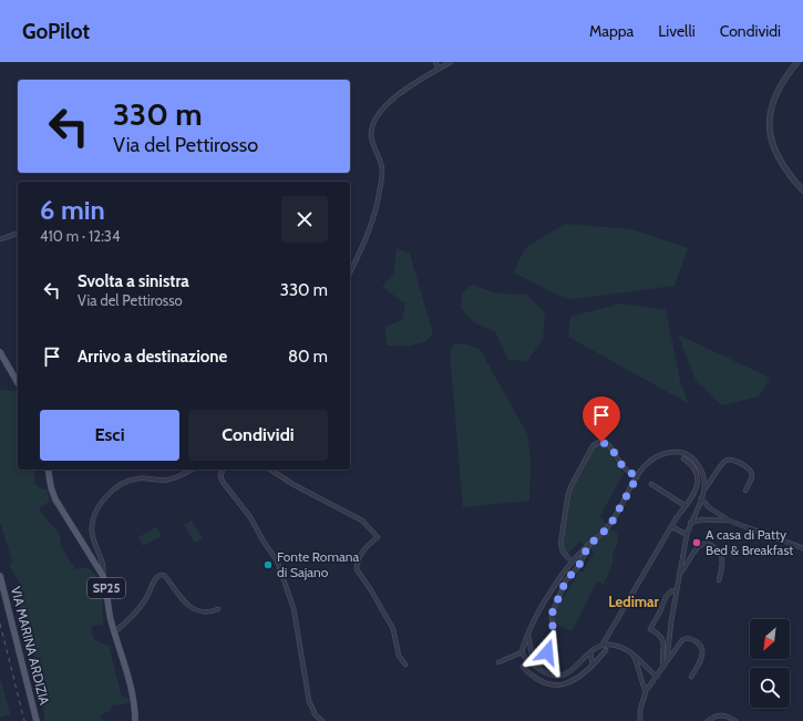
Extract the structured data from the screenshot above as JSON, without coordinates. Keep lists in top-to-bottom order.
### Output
{
  "streets": {
    "main road": ["SP25", "VIA MARINA ARDIZIA"]
  },
  "districts": ["Ledimar"],
  "places": ["A casa di Patty Bed & Breakfast", "Fonte Romana di Sajano"],
  "north": "bottom left",
  "page": {
    "header": "GoPilot",
    "nav": ["Mappa", "Livelli", "Condividi"],
    "turn": ["330 m", "Via del Pettirosso"],
    "heading": ["6 min", "410 m · 12:34"],
    "list": [
      {
        "name": "Svolta a sinistra",
        "note": "Via del Pettirosso",
        "value": "330 m"
      },
      {
        "name": "Arrivo a destinazione",
        "value": "80 m"
      }
    ],
    "buttons": ["Esci", "Condividi"]
  }
}
